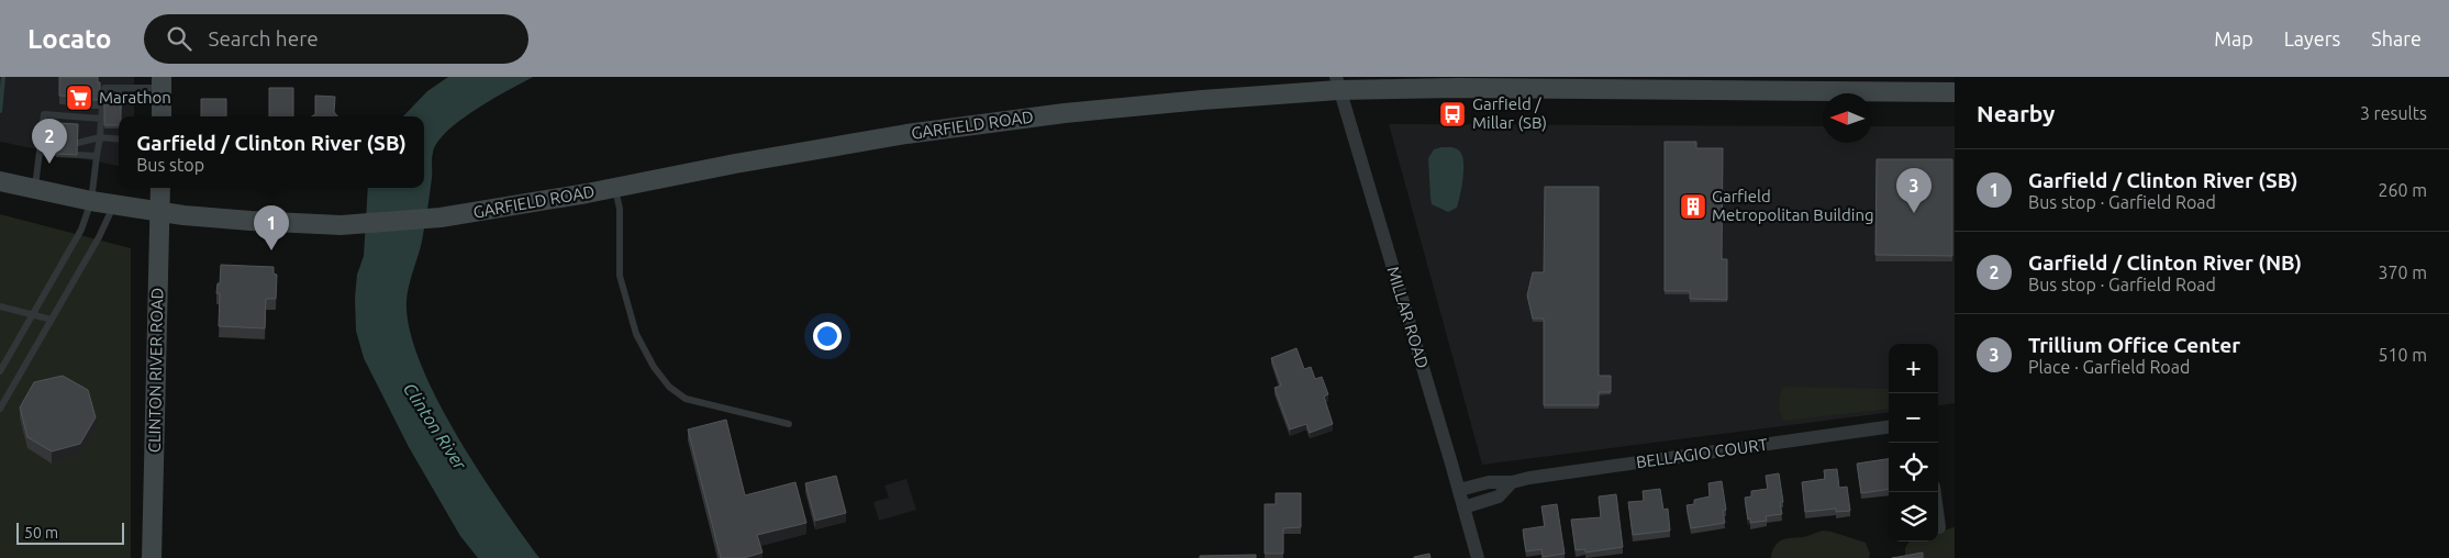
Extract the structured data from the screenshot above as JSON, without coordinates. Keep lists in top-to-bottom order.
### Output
{
  "streets": {
    "main road": ["GARFIELD ROAD", "CLINTON RIVER ROAD"],
    "street": ["MILLAR ROAD", "BELLAGIO COURT"]
  },
  "crossings": [
    ["GARFIELD ROAD", "MILLAR ROAD"],
    ["GARFIELD ROAD", "CLINTON RIVER ROAD"],
    ["MILLAR ROAD", "BELLAGIO COURT"]
  ],
  "water": ["Clinton River"],
  "places": {
    "supermarket": ["Marathon"],
    "bus stop": ["Garfield / Millar (SB)"],
    "building": ["Garfield Metropolitan Building"]
  },
  "scale_bar": "50 m",
  "north": "left",
  "page": {
    "header": "Locato",
    "search": "Search here",
    "nav": ["Map", "Layers", "Share"],
    "heading": ["Nearby", "3 results"],
    "popup": ["Garfield / Clinton River (SB)", "Bus stop"],
    "pins": ["2", "3", "1"],
    "list": [
      {
        "mark": "1",
        "name": "Garfield / Clinton River (SB)",
        "note": "Bus stop · Garfield Road",
        "value": "260 m"
      },
      {
        "mark": "2",
        "name": "Garfield / Clinton River (NB)",
        "note": "Bus stop · Garfield Road",
        "value": "370 m"
      },
      {
        "mark": "3",
        "name": "Trillium Office Center",
        "note": "Place · Garfield Road",
        "value": "510 m"
      }
    ],
    "map_buttons": ["+", "−"],
    "scale": "50 m"
  }
}
